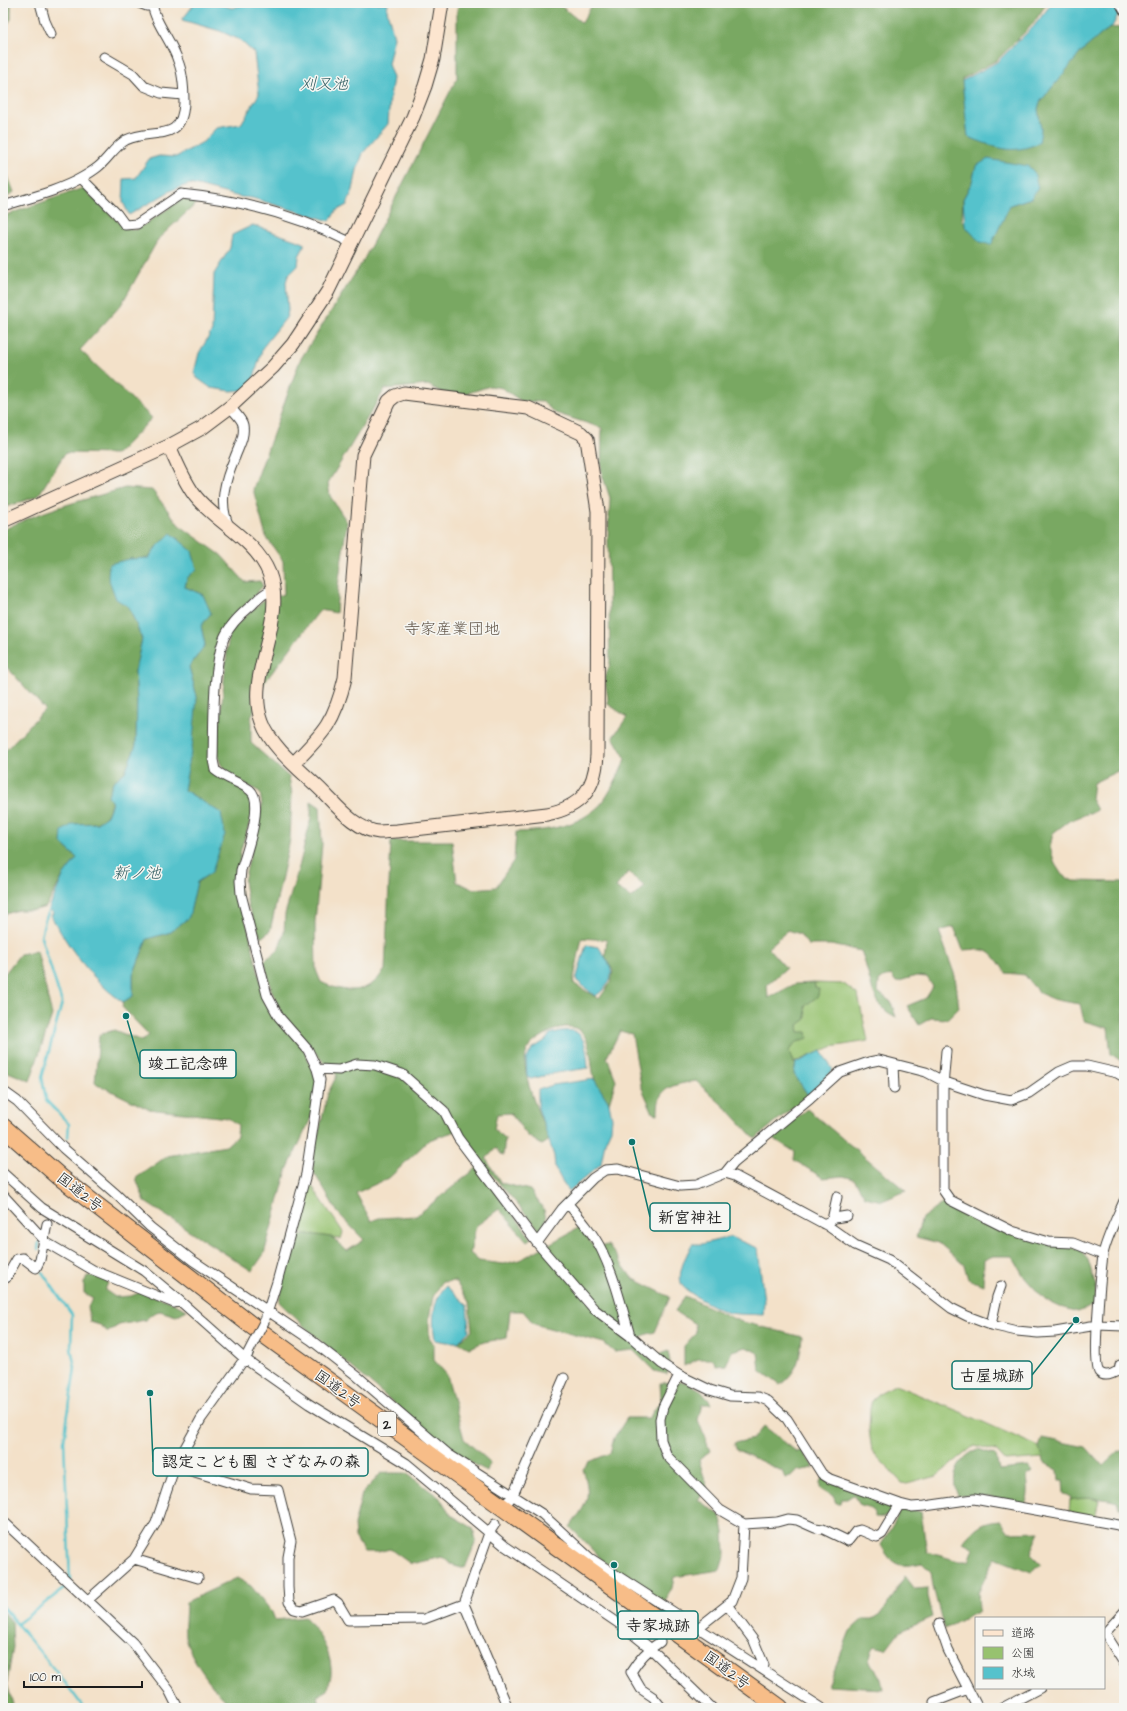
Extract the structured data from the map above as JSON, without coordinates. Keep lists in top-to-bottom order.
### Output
{
  "streets": {
    "highway": ["国道2号", "2"]
  },
  "districts": ["寺家産業団地"],
  "water": ["刈又池", "新ノ池"],
  "places": [
    "竣工記念碑",
    "新宮神社",
    "古屋城跡",
    "認定こども園 さざなみの森",
    "寺家城跡"
  ],
  "legend": ["道路", "公園", "水域"],
  "scale_bar": "100 m"
}
